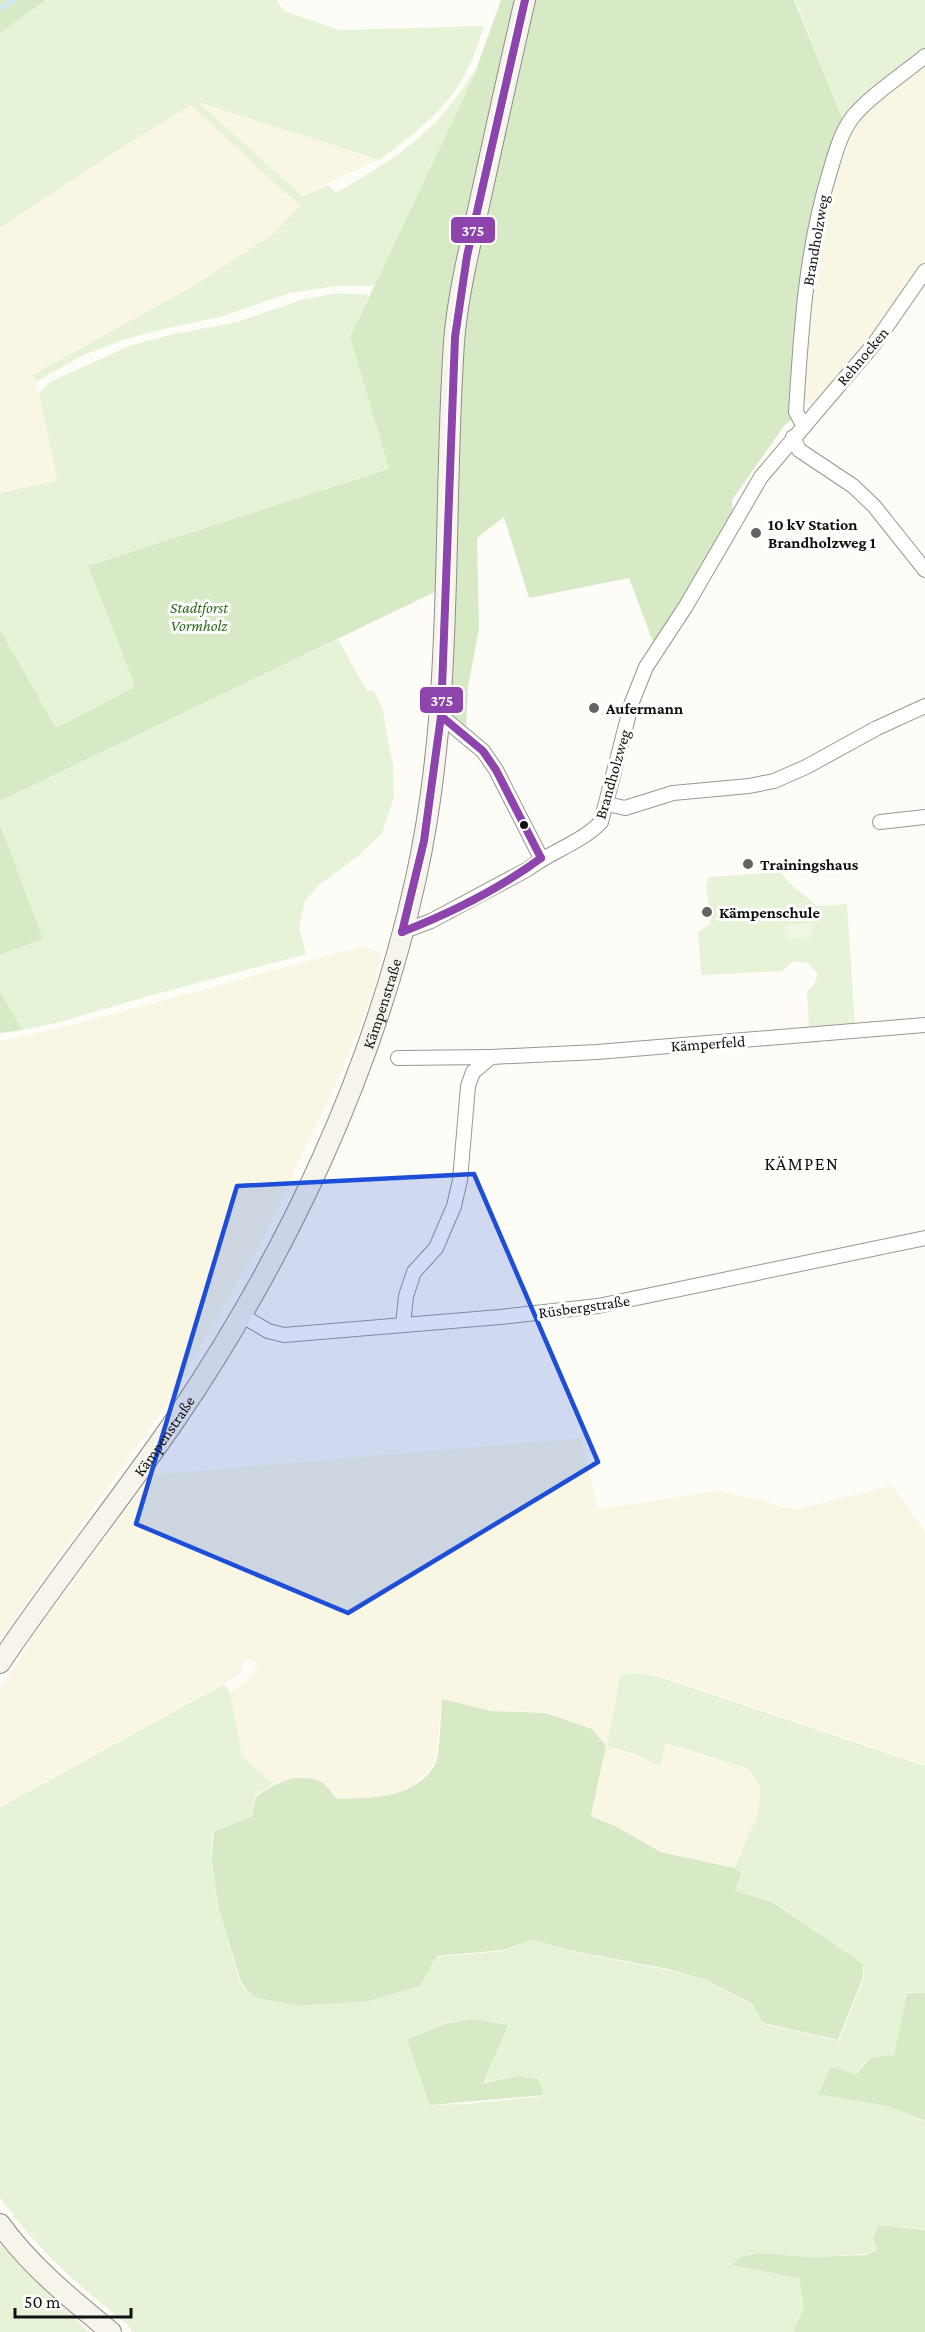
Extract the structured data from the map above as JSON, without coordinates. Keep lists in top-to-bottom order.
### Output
{
  "streets": {
    "street": [
      "Brandholzweg",
      "Rehnocken",
      "Kämpenstraße",
      "Kämperfeld",
      "Rüsbergstraße"
    ]
  },
  "crossings": [
    ["Brandholzweg", "Rehnocken"],
    ["Brandholzweg", "Kämpenstraße"],
    ["Kämpenstraße", "Rüsbergstraße"]
  ],
  "districts": ["KÄMPEN"],
  "parks": ["Stadtforst Vormholz"],
  "places": [
    "10 kV Station Brandholzweg 1",
    "Aufermann",
    "Trainingshaus",
    "Kämpenschule"
  ],
  "lines": ["transit line 375"],
  "scale_bar": "50 m"
}
